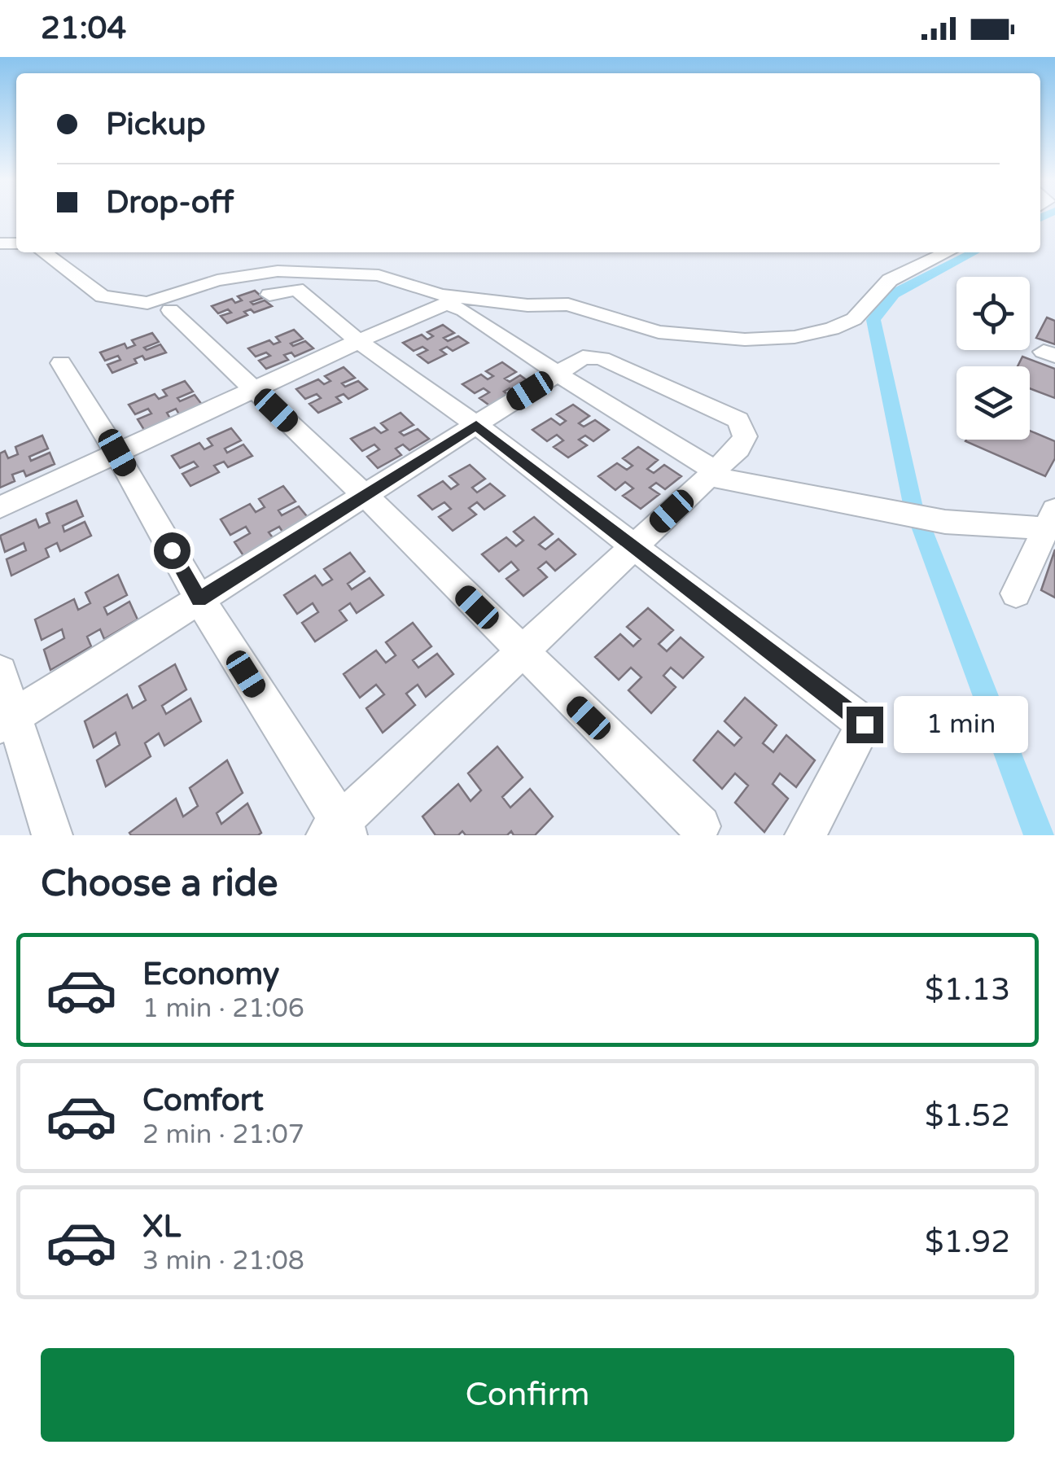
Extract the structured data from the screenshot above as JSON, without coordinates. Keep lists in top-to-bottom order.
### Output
{
  "page": {
    "status": "21:04",
    "banner": ["Pickup", "Drop-off"],
    "bubble": "1 min",
    "heading": "Choose a ride",
    "list": [
      {
        "name": "Economy",
        "note": "1 min · 21:06",
        "value": "$1.13"
      },
      {
        "name": "Comfort",
        "note": "2 min · 21:07",
        "value": "$1.52"
      },
      {
        "name": "XL",
        "note": "3 min · 21:08",
        "value": "$1.92"
      }
    ],
    "buttons": "Confirm"
  }
}
